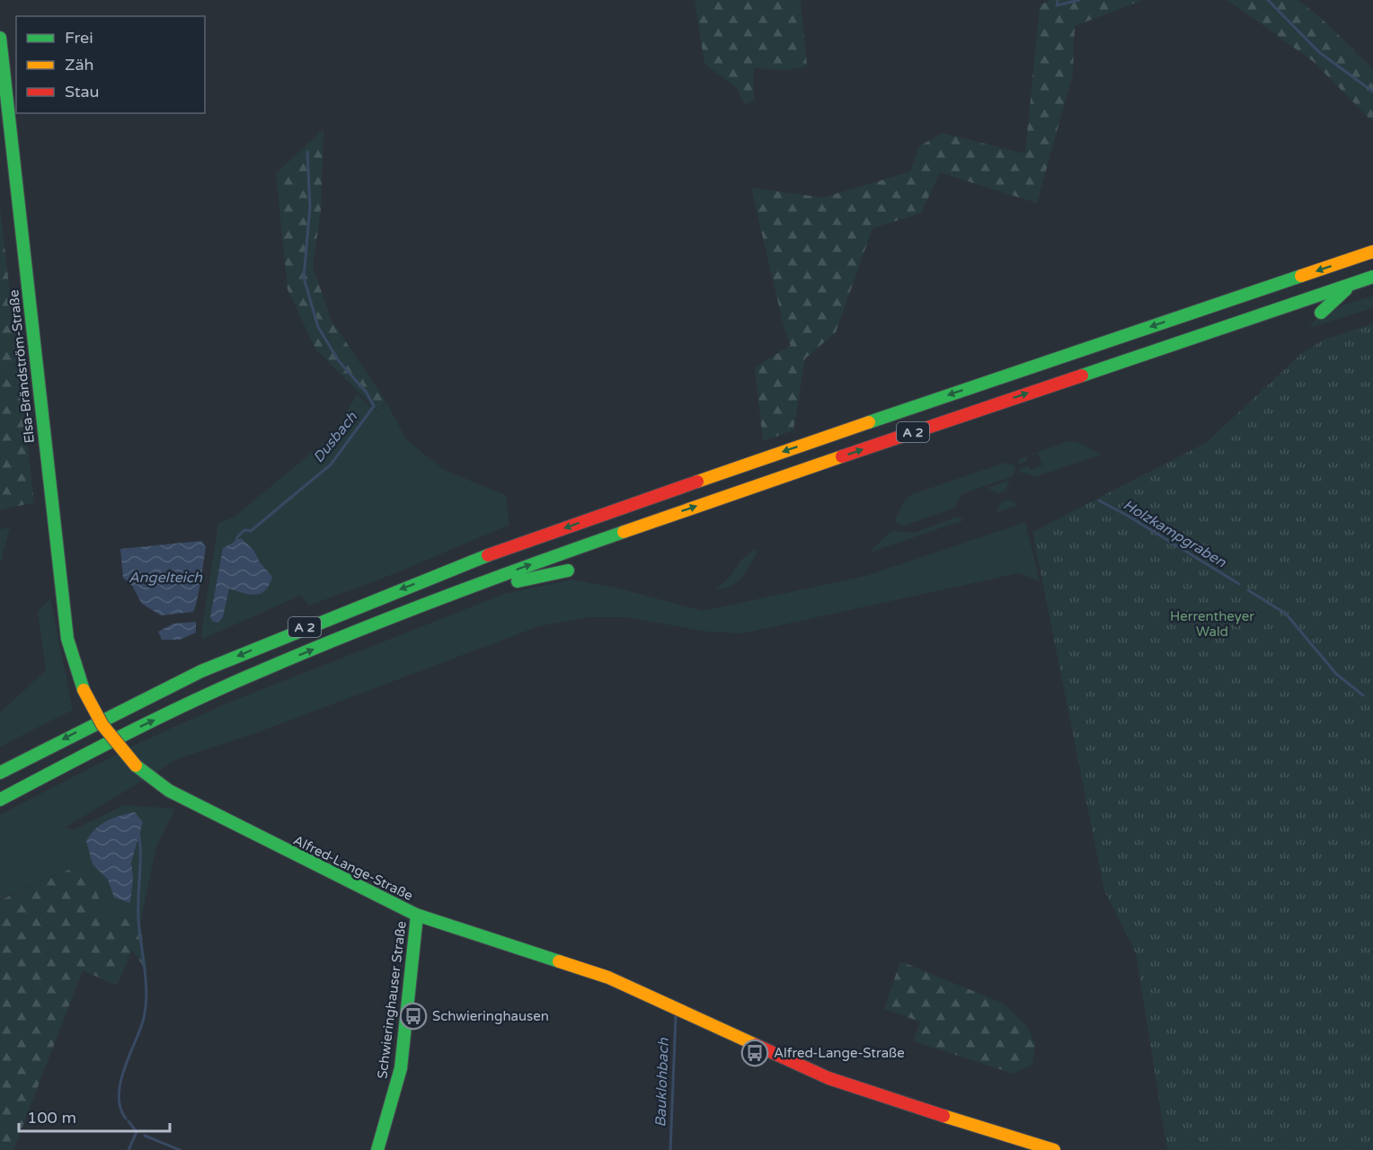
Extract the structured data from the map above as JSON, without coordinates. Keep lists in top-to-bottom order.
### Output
{
  "streets": {
    "main road": [
      "Elsa-Brändström-Straße",
      "A 2",
      "Alfred-Lange-Straße",
      "Schwieringhauser Straße"
    ]
  },
  "crossings": [
    ["Elsa-Brändström-Straße", "Alfred-Lange-Straße"],
    ["Alfred-Lange-Straße", "Schwieringhauser Straße"]
  ],
  "water": [
    "Dusbach",
    "Holzkampgraben",
    "Angelteich",
    "Bauklohbach"
  ],
  "parks": ["Herrentheyer Wald"],
  "places": {
    "bus stop": ["Schwieringhausen", "Alfred-Lange-Straße"]
  },
  "legend": ["Frei", "Zäh", "Stau"],
  "scale_bar": "100 m"
}
